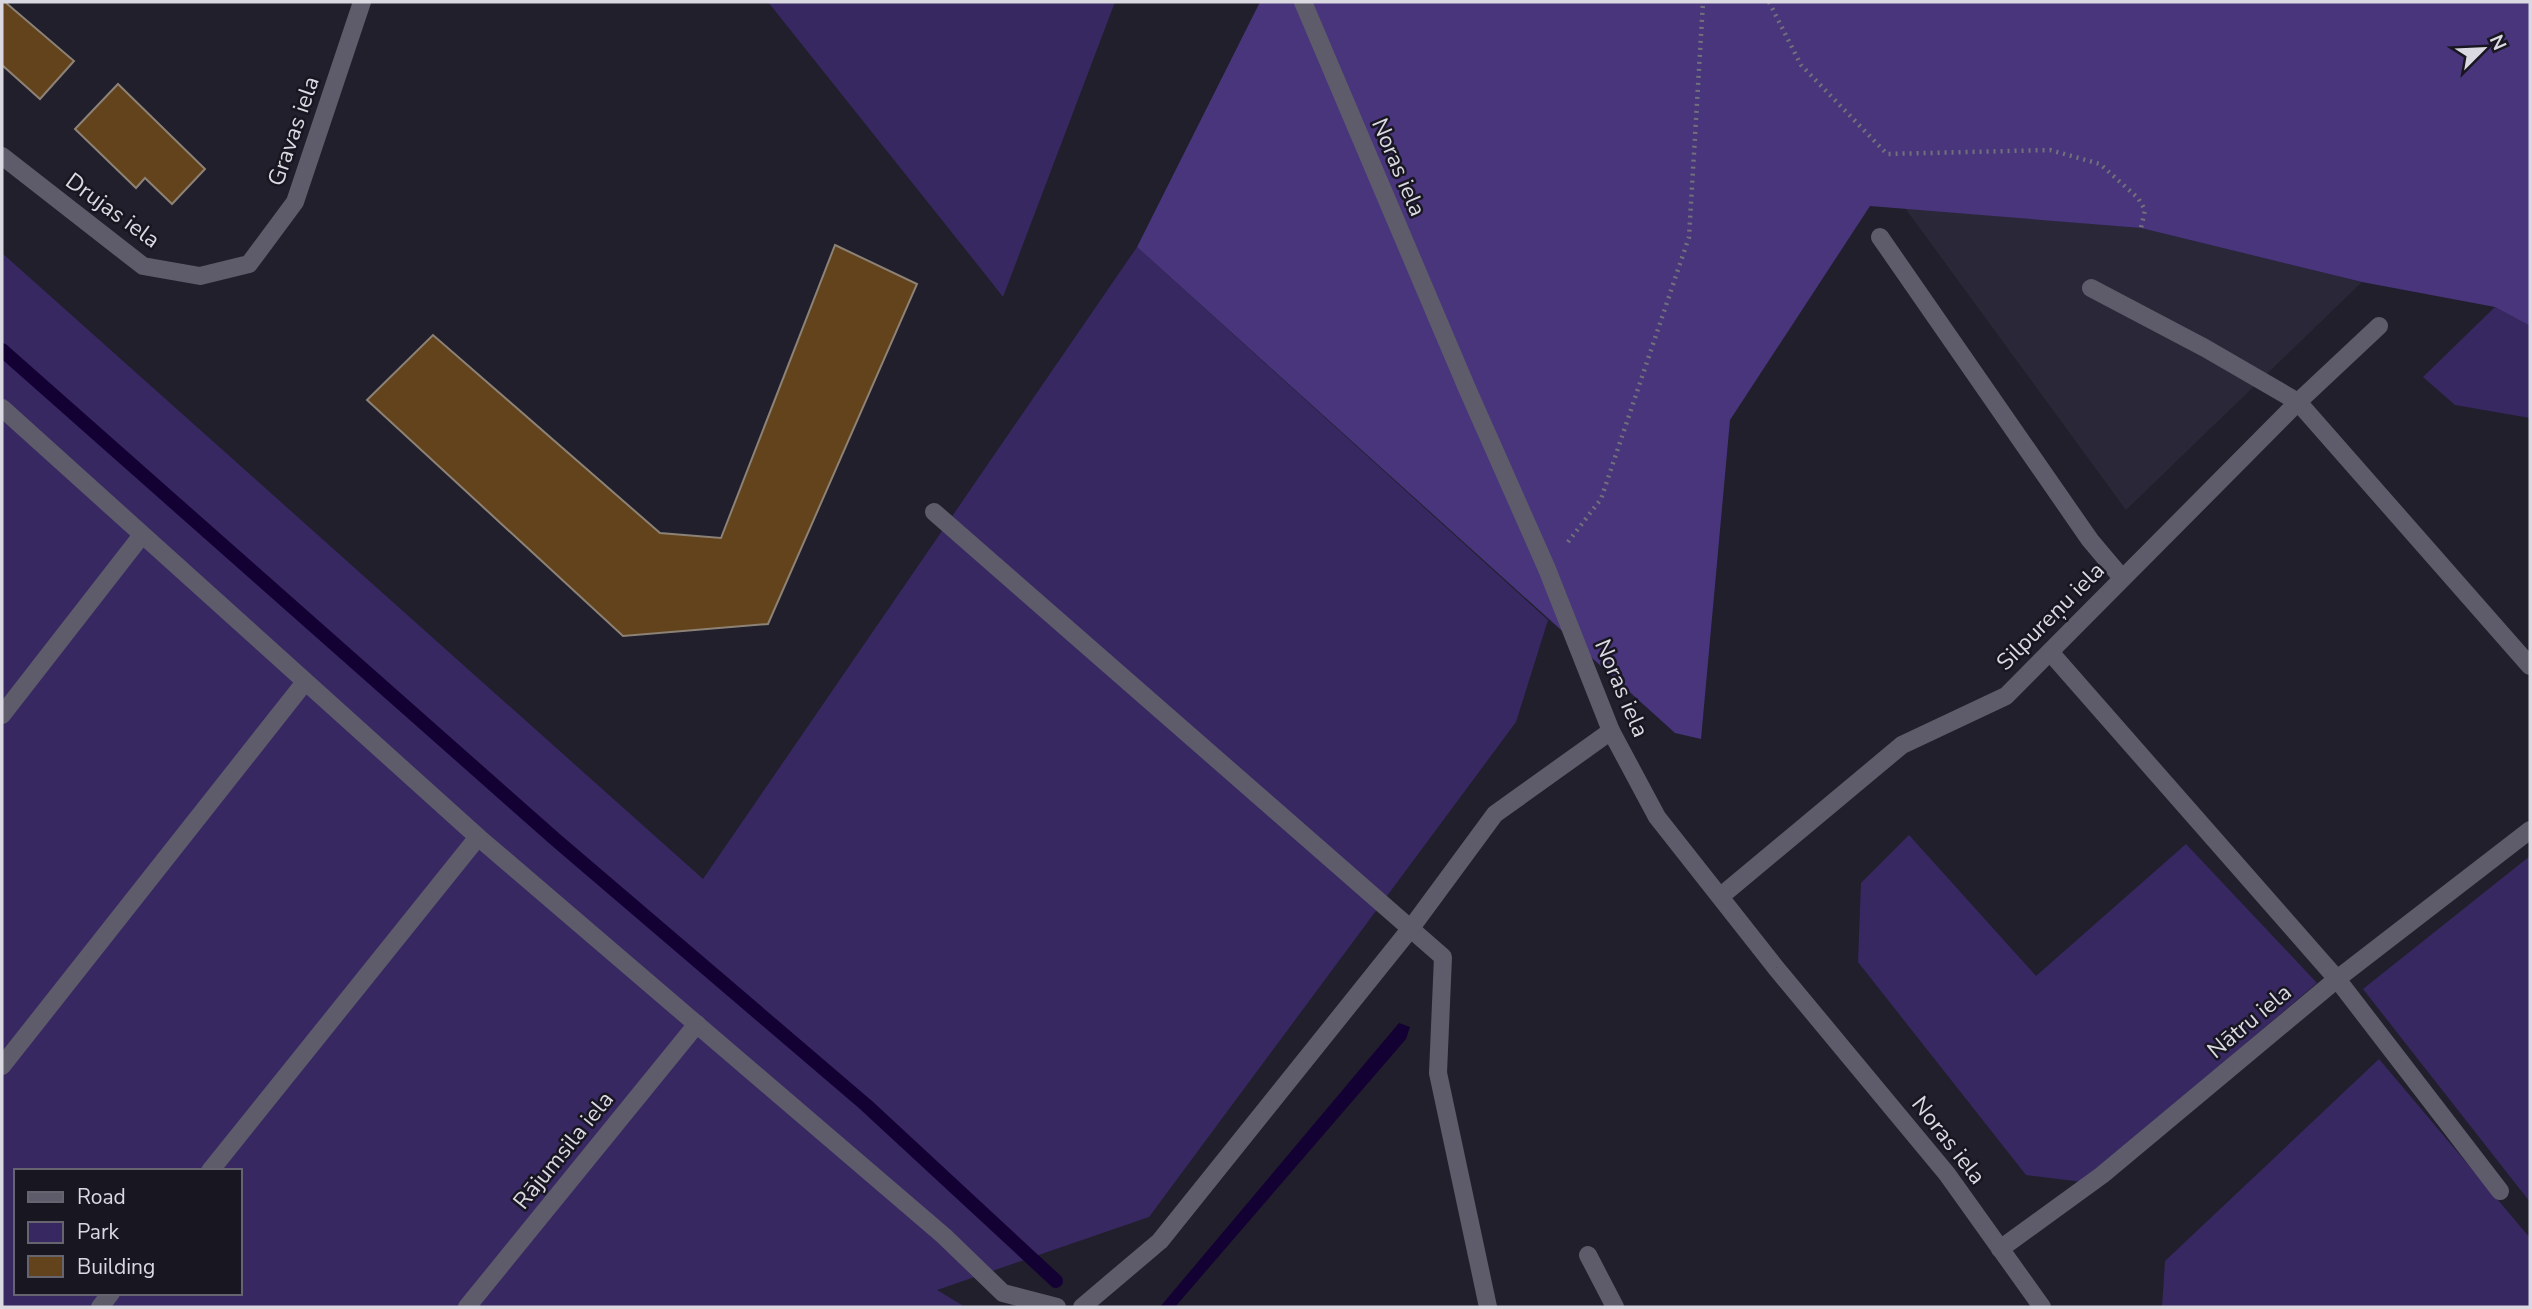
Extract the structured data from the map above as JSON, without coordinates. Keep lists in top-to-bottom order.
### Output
{
  "streets": {
    "street": [
      "Gravas iela",
      "Noras iela",
      "Drujas iela",
      "Silpureņu iela",
      "Nātru iela",
      "Rājumsila iela"
    ]
  },
  "crossings": [
    ["Gravas iela", "Drujas iela"],
    ["Noras iela", "Silpureņu iela"],
    ["Noras iela", "Nātru iela"]
  ],
  "legend": ["Road", "Park", "Building"],
  "north": "top right"
}
